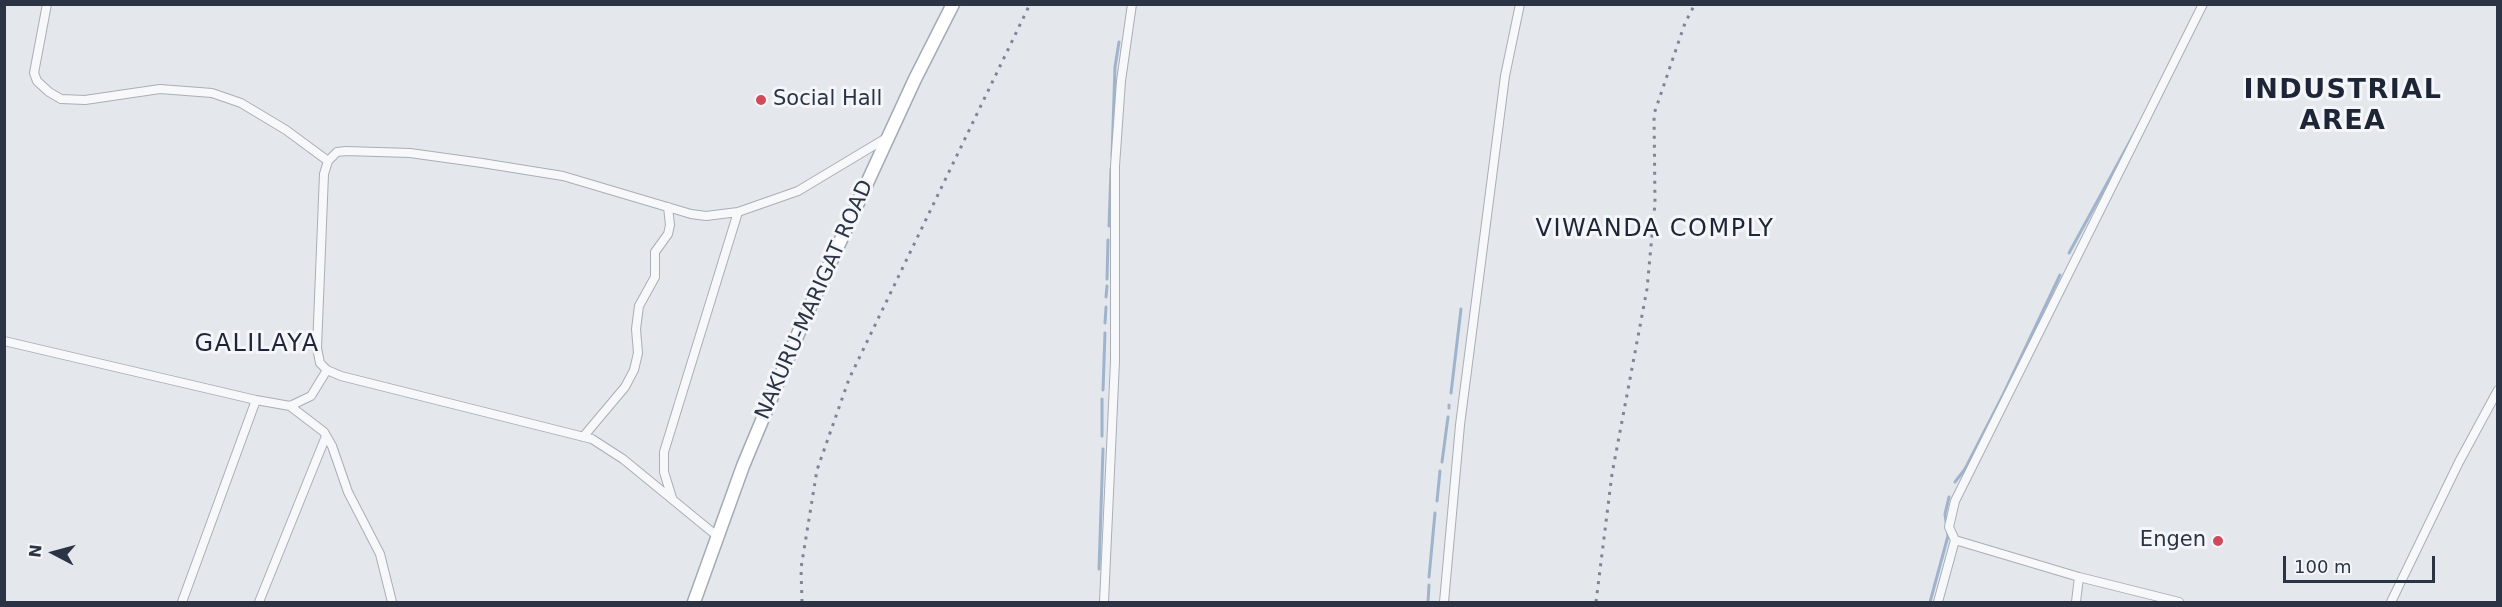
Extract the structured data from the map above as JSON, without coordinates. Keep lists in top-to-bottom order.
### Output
{
  "streets": {
    "main road": ["NAKURU-MARIGAT ROAD"]
  },
  "districts": ["INDUSTRIAL AREA", "VIWANDA COMPLY", "GALILAYA"],
  "places": ["Social Hall", "Engen"],
  "scale_bar": "100 m",
  "north": "left"
}
